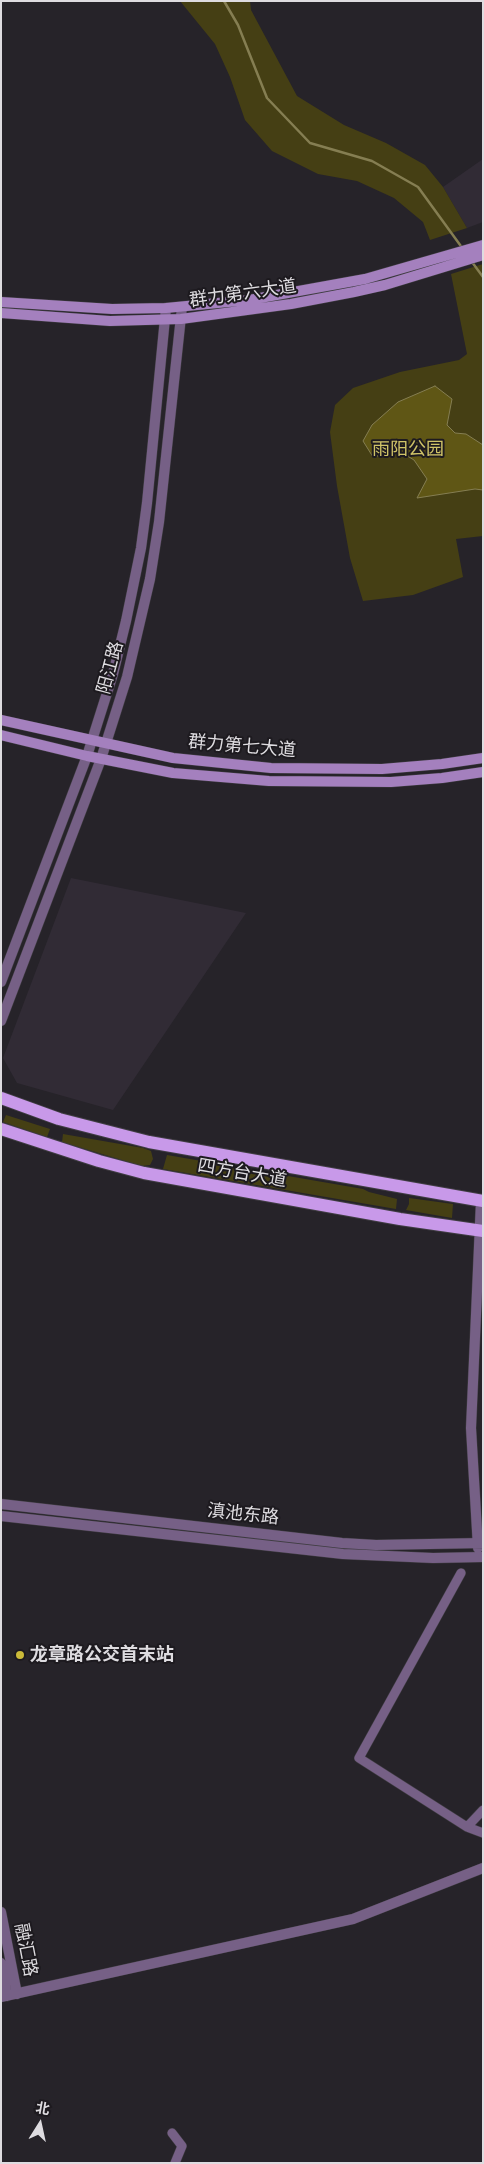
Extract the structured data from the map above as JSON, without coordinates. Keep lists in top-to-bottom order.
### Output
{
  "streets": {
    "main road": ["群力第六大道", "群力第七大道", "四方台大道"],
    "street": ["阳江路", "滇池东路", "融汇路"]
  },
  "crossings": [
    ["群力第六大道", "阳江路"],
    ["阳江路", "群力第七大道"]
  ],
  "parks": ["雨阳公园"],
  "places": ["龙章路公交首末站"],
  "north": "top"
}
